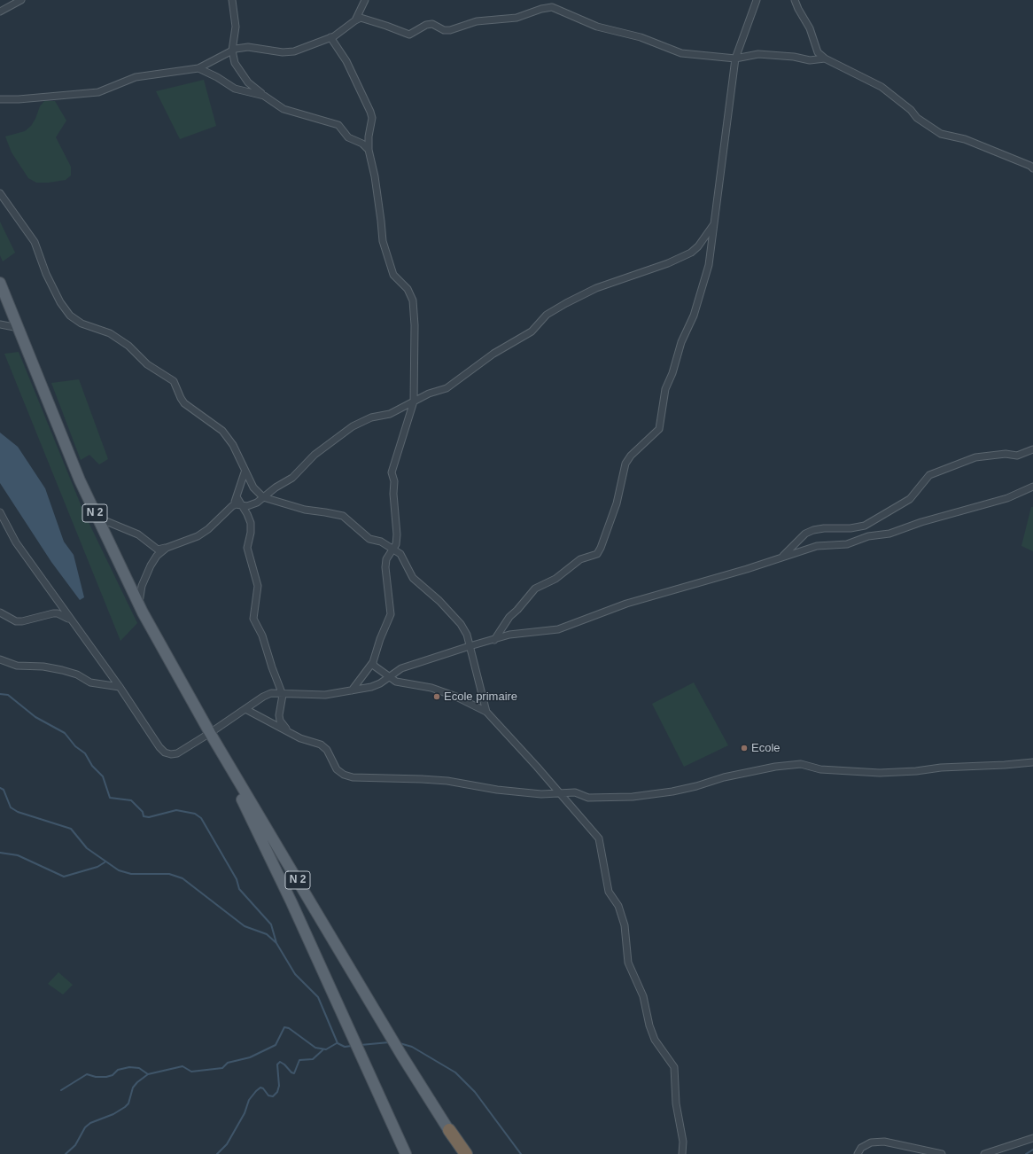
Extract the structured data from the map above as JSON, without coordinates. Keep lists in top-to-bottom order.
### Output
{
  "streets": {
    "main road": ["N 2"]
  },
  "places": ["Ecole primaire", "Ecole"]
}
